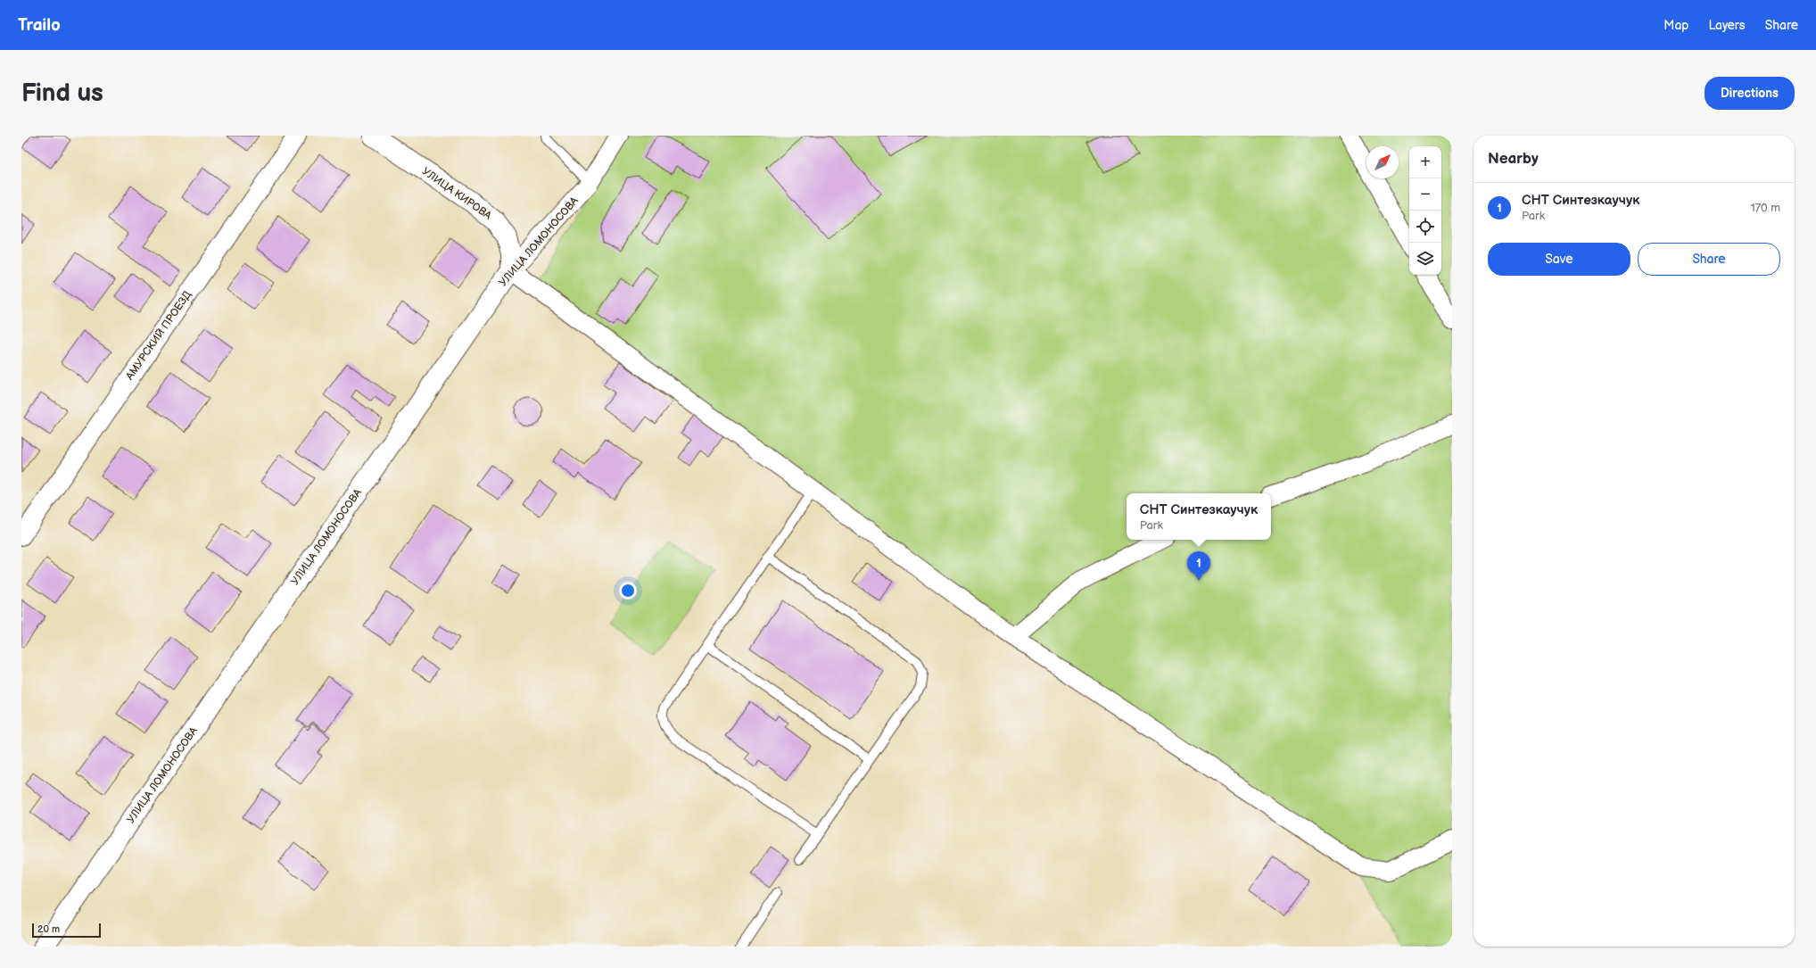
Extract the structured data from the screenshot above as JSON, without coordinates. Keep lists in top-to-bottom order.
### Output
{
  "streets": {
    "main road": ["УЛИЦА КИРОВА", "УЛИЦА ЛОМОНОСОВА"],
    "street": ["АМУРСКИЙ ПРОЕЗД"]
  },
  "crossings": [
    ["УЛИЦА КИРОВА", "УЛИЦА ЛОМОНОСОВА"]
  ],
  "scale_bar": "20 m",
  "north": "top right",
  "page": {
    "header": "Trailo",
    "nav": ["Map", "Layers", "Share"],
    "buttons": [
      "Directions",
      ["Save", "Share"]
    ],
    "title": "Find us",
    "heading": "Nearby",
    "map_buttons": ["+", "−"],
    "list": [
      {
        "mark": "1",
        "name": "СНТ Синтезкаучук",
        "note": "Park",
        "value": "170 m"
      }
    ],
    "popup": ["СНТ Синтезкаучук", "Park"],
    "pins": "1",
    "scale": "20 m"
  }
}
